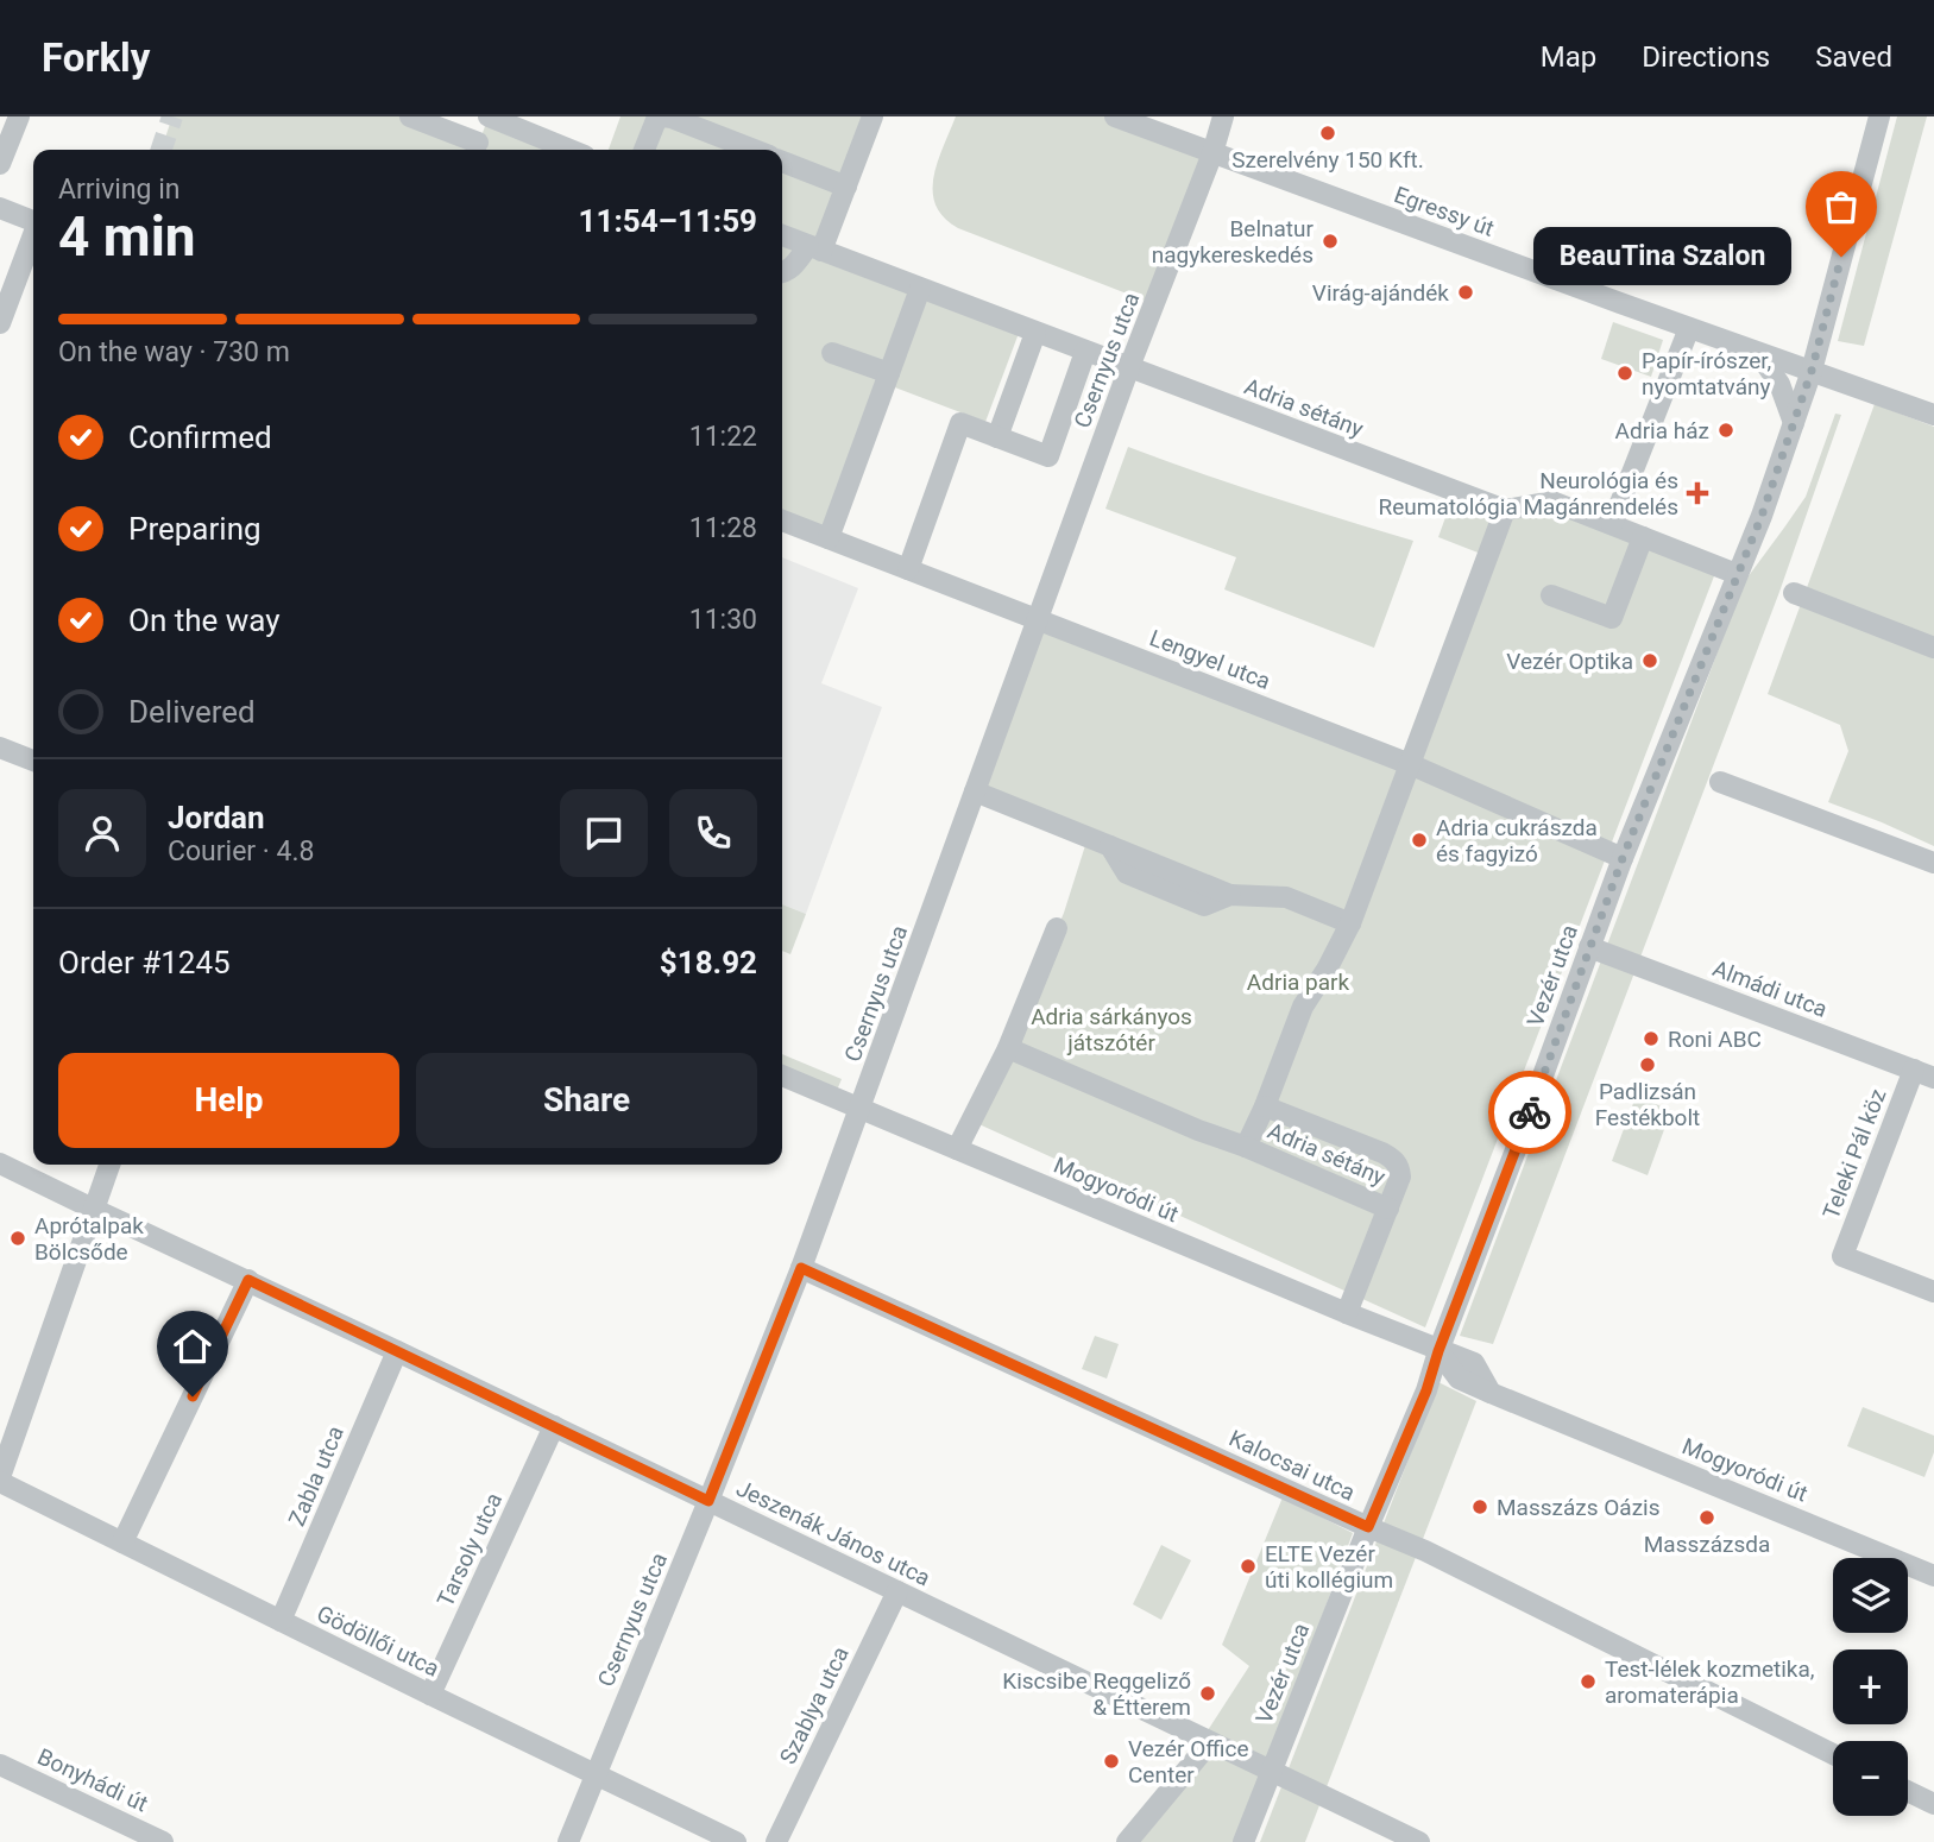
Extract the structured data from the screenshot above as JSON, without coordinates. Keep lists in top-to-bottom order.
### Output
{
  "streets": {
    "street": [
      "Egressy út",
      "Csernyus utca",
      "Adria sétány",
      "Lengyel utca",
      "Vezér utca",
      "Almádi utca",
      "Teleki Pál köz",
      "Mogyoródi út",
      "Kalocsai utca",
      "Zabla utca",
      "Jeszenák János utca",
      "Tarsoly utca",
      "Gödöllői utca",
      "Szablya utca",
      "Bonyhádi út"
    ]
  },
  "crossings": [
    ["Egressy út", "Csernyus utca"],
    ["Egressy út", "Vezér utca"],
    ["Csernyus utca", "Adria sétány"],
    ["Csernyus utca", "Lengyel utca"],
    ["Csernyus utca", "Mogyoródi út"],
    ["Csernyus utca", "Kalocsai utca"],
    ["Csernyus utca", "Jeszenák János utca"],
    ["Csernyus utca", "Gödöllői utca"],
    ["Adria sétány", "Lengyel utca"],
    ["Adria sétány", "Mogyoródi út"],
    ["Lengyel utca", "Vezér utca"],
    ["Vezér utca", "Almádi utca"],
    ["Vezér utca", "Mogyoródi út"],
    ["Vezér utca", "Kalocsai utca"],
    ["Vezér utca", "Jeszenák János utca"],
    ["Almádi utca", "Teleki Pál köz"],
    ["Zabla utca", "Jeszenák János utca"],
    ["Zabla utca", "Gödöllői utca"],
    ["Jeszenák János utca", "Tarsoly utca"],
    ["Jeszenák János utca", "Szablya utca"],
    ["Tarsoly utca", "Gödöllői utca"]
  ],
  "parks": ["Adria park", "Adria sárkányos játszótér"],
  "places": {
    "other": [
      "Szerelvény 150 Kft.",
      "Belnatur nagykereskedés",
      "BeauTina Szalon",
      "Virág-ajándék",
      "Papír-írószer, nyomtatvány",
      "Adria ház",
      "Vezér Optika",
      "Adria cukrászda és fagyizó",
      "Roni ABC",
      "Padlizsán Festékbolt",
      "Aprótalpak Bölcsőde",
      "Masszázs Oázis",
      "Masszázsda",
      "ELTE Vezér úti kollégium",
      "Test-lélek kozmetika, aromaterápia",
      "Kiscsibe Reggeliző & Étterem",
      "Vezér Office Center"
    ],
    "health": ["Neurológia és Reumatológia Magánrendelés"]
  },
  "page": {
    "header": "Forkly",
    "nav": ["Map", "Directions", "Saved"],
    "heading": ["4 min", "Arriving in", "11:54–11:59"],
    "panel": [
      "Jordan",
      "Courier · 4.8",
      "Order #1245",
      "$18.92"
    ],
    "bubble": "BeauTina Szalon",
    "bar": "On the way · 730 m",
    "list": [
      ["Confirmed", "11:22"],
      ["Preparing", "11:28"],
      ["On the way", "11:30"],
      "Delivered"
    ],
    "buttons": ["Help", "Share"],
    "map_buttons": ["+", "−"]
  }
}
